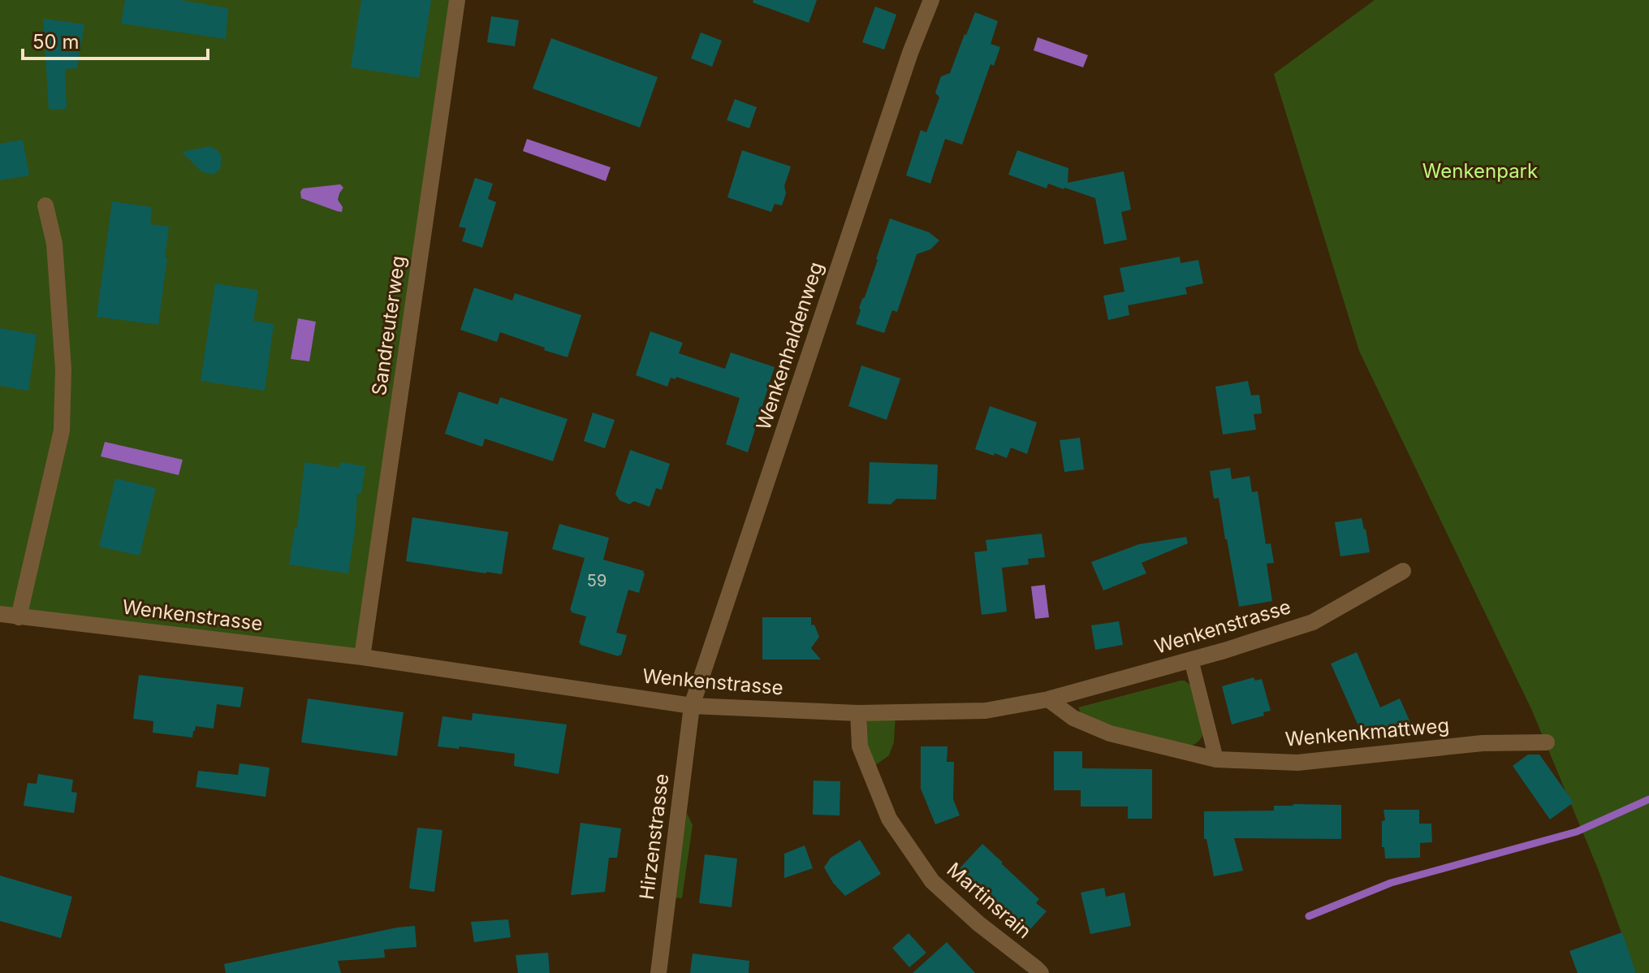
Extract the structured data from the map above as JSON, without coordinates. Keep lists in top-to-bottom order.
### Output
{
  "streets": {
    "street": [
      "Sandreuterweg",
      "Wenkenhaldenweg",
      "Wenkenstrasse",
      "Wenkenkmattweg",
      "Hirzenstrasse",
      "Martinsrain"
    ]
  },
  "crossings": [
    ["Sandreuterweg", "Wenkenstrasse"],
    ["Wenkenhaldenweg", "Wenkenstrasse"],
    ["Wenkenhaldenweg", "Hirzenstrasse"],
    ["Wenkenstrasse", "Wenkenkmattweg"],
    ["Wenkenstrasse", "Hirzenstrasse"],
    ["Wenkenstrasse", "Martinsrain"]
  ],
  "parks": ["Wenkenpark"],
  "house_numbers": ["59"],
  "scale_bar": "50 m"
}
